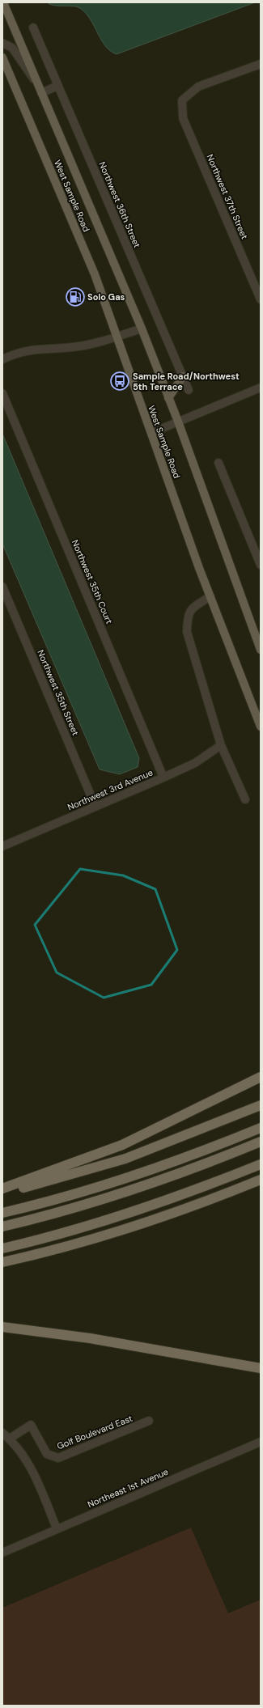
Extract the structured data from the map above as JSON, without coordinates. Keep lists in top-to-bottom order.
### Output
{
  "streets": {
    "main road": ["West Sample Road"],
    "street": [
      "Northwest 37th Street",
      "Northwest 36th Street",
      "Northwest 35th Court",
      "Northwest 35th Street",
      "Northwest 3rd Avenue",
      "Golf Boulevard East",
      "Northeast 1st Avenue"
    ]
  },
  "crossings": [
    ["Northwest 35th Court", "Northwest 3rd Avenue"],
    ["Northwest 35th Street", "Northwest 3rd Avenue"]
  ],
  "places": {
    "fuel station": ["Solo Gas"],
    "bus stop": ["Sample Road/Northwest 5th Terrace"]
  }
}
